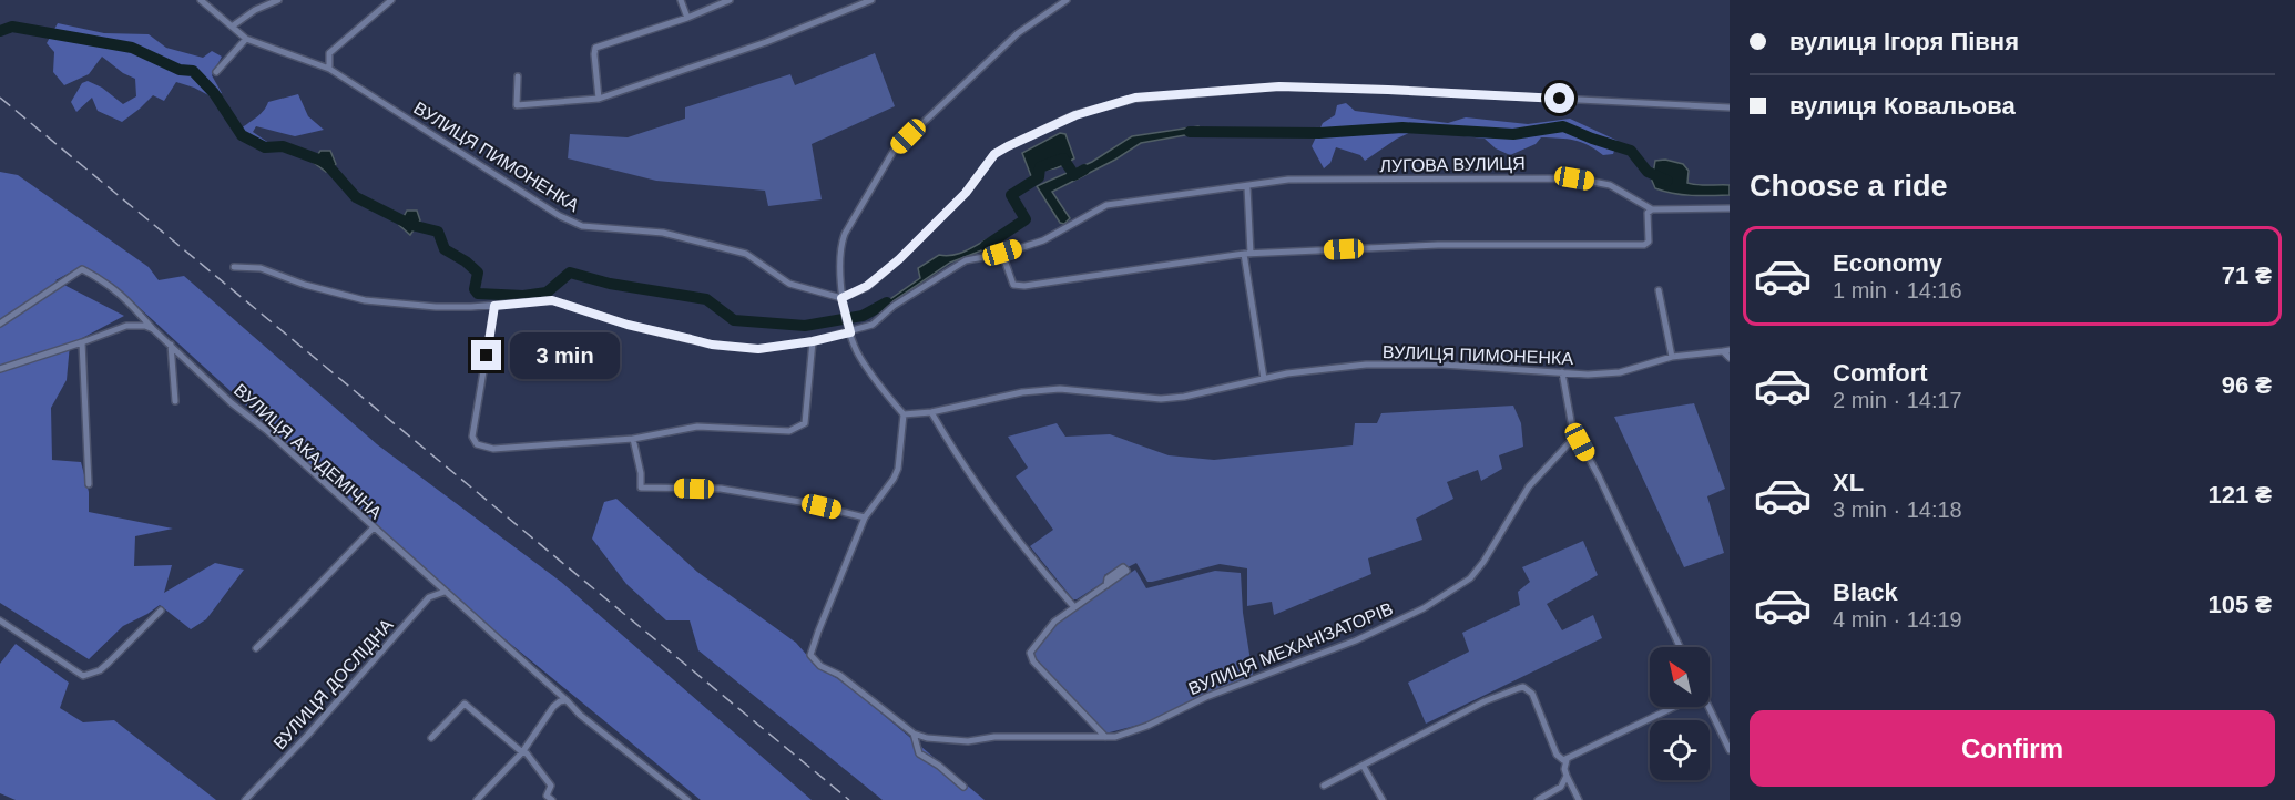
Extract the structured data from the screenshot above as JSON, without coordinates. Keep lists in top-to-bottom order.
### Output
{
  "streets": {
    "street": [
      "ВУЛИЦЯ ПИМОНЕНКА",
      "ЛУГОВА ВУЛИЦЯ",
      "ВУЛИЦЯ АКАДЕМІЧНА",
      "ВУЛИЦЯ МЕХАНІЗАТОРІВ",
      "ВУЛИЦЯ ДОСЛІДНА"
    ]
  },
  "north": "top left",
  "page": {
    "banner": ["вулиця Ігоря Півня", "вулиця Ковальова"],
    "heading": "Choose a ride",
    "list": [
      {
        "name": "Economy",
        "note": "1 min · 14:16",
        "value": "71 ₴"
      },
      {
        "name": "Comfort",
        "note": "2 min · 14:17",
        "value": "96 ₴"
      },
      {
        "name": "XL",
        "note": "3 min · 14:18",
        "value": "121 ₴"
      },
      {
        "name": "Black",
        "note": "4 min · 14:19",
        "value": "105 ₴"
      }
    ],
    "bubble": "3 min",
    "buttons": "Confirm"
  }
}
